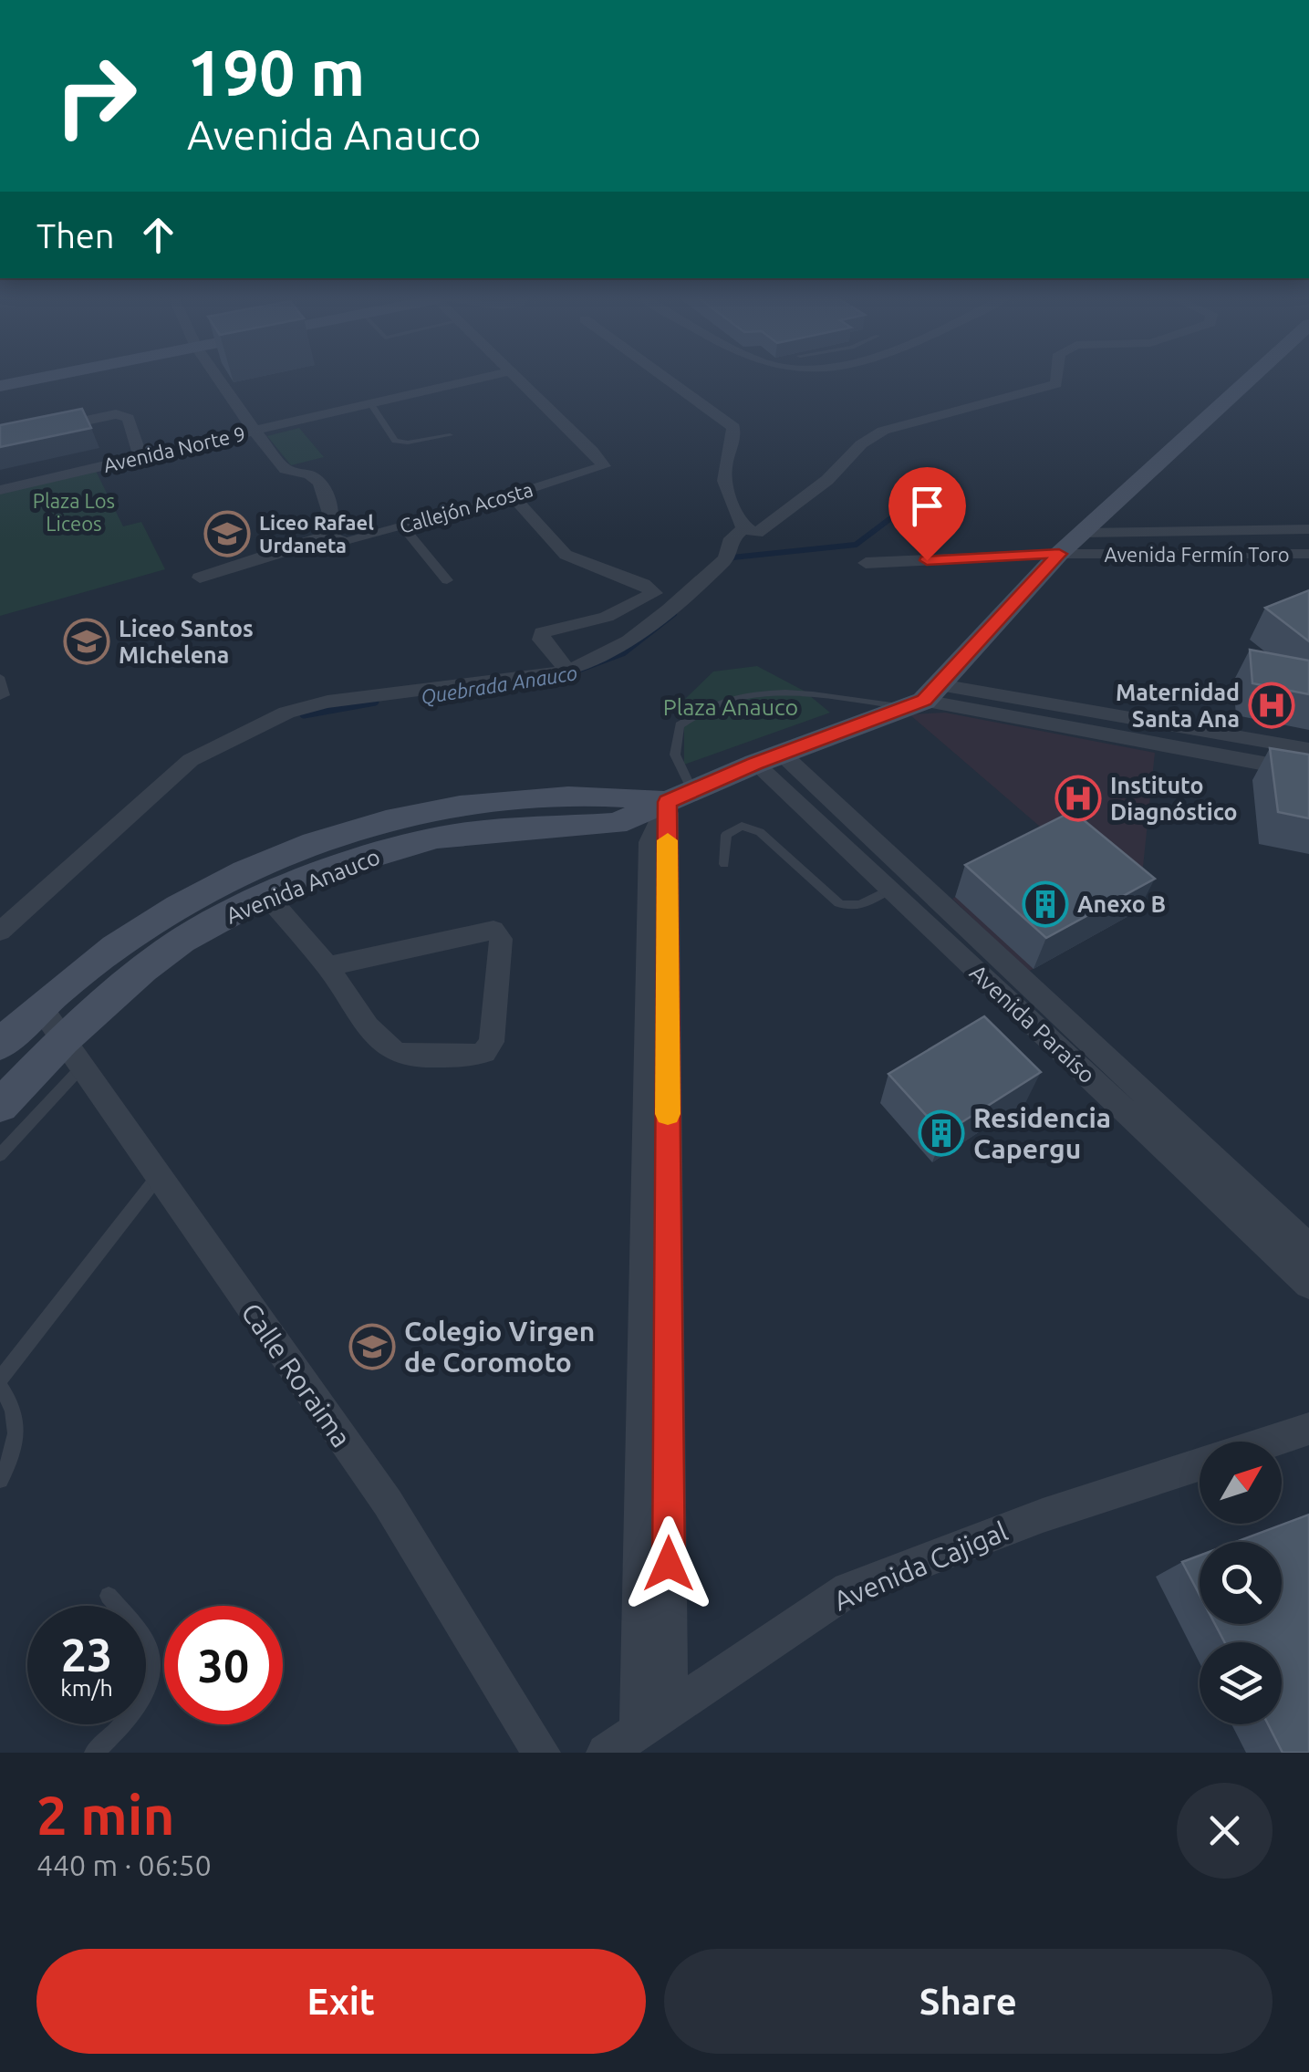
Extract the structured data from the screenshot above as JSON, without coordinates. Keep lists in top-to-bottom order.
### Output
{
  "streets": {
    "main road": ["Avenida Anauco"],
    "street": [
      "Avenida Norte 9",
      "Callejón Acosta",
      "Avenida Fermín Toro",
      "Avenida Paraíso",
      "Calle Roraima",
      "Avenida Cajigal"
    ]
  },
  "crossings": [
    ["Avenida Anauco", "Avenida Paraíso"],
    ["Avenida Anauco", "Calle Roraima"]
  ],
  "water": ["Quebrada Anauco"],
  "parks": ["Plaza Los Liceos", "Plaza Anauco"],
  "places": {
    "school or university": ["Liceo Rafael Urdaneta", "Liceo Santos MIchelena", "Colegio Virgen de Coromoto"],
    "hospital": ["Maternidad Santa Ana", "Instituto Diagnóstico"],
    "building": ["Anexo B", "Residencia Capergu"]
  },
  "north": "top right",
  "page": {
    "turn": ["190 m", "Avenida Anauco"],
    "then": "Then",
    "speed": "23 km/h",
    "limit": "30",
    "heading": ["2 min", "440 m · 06:50"],
    "buttons": ["Exit", "Share"]
  }
}
